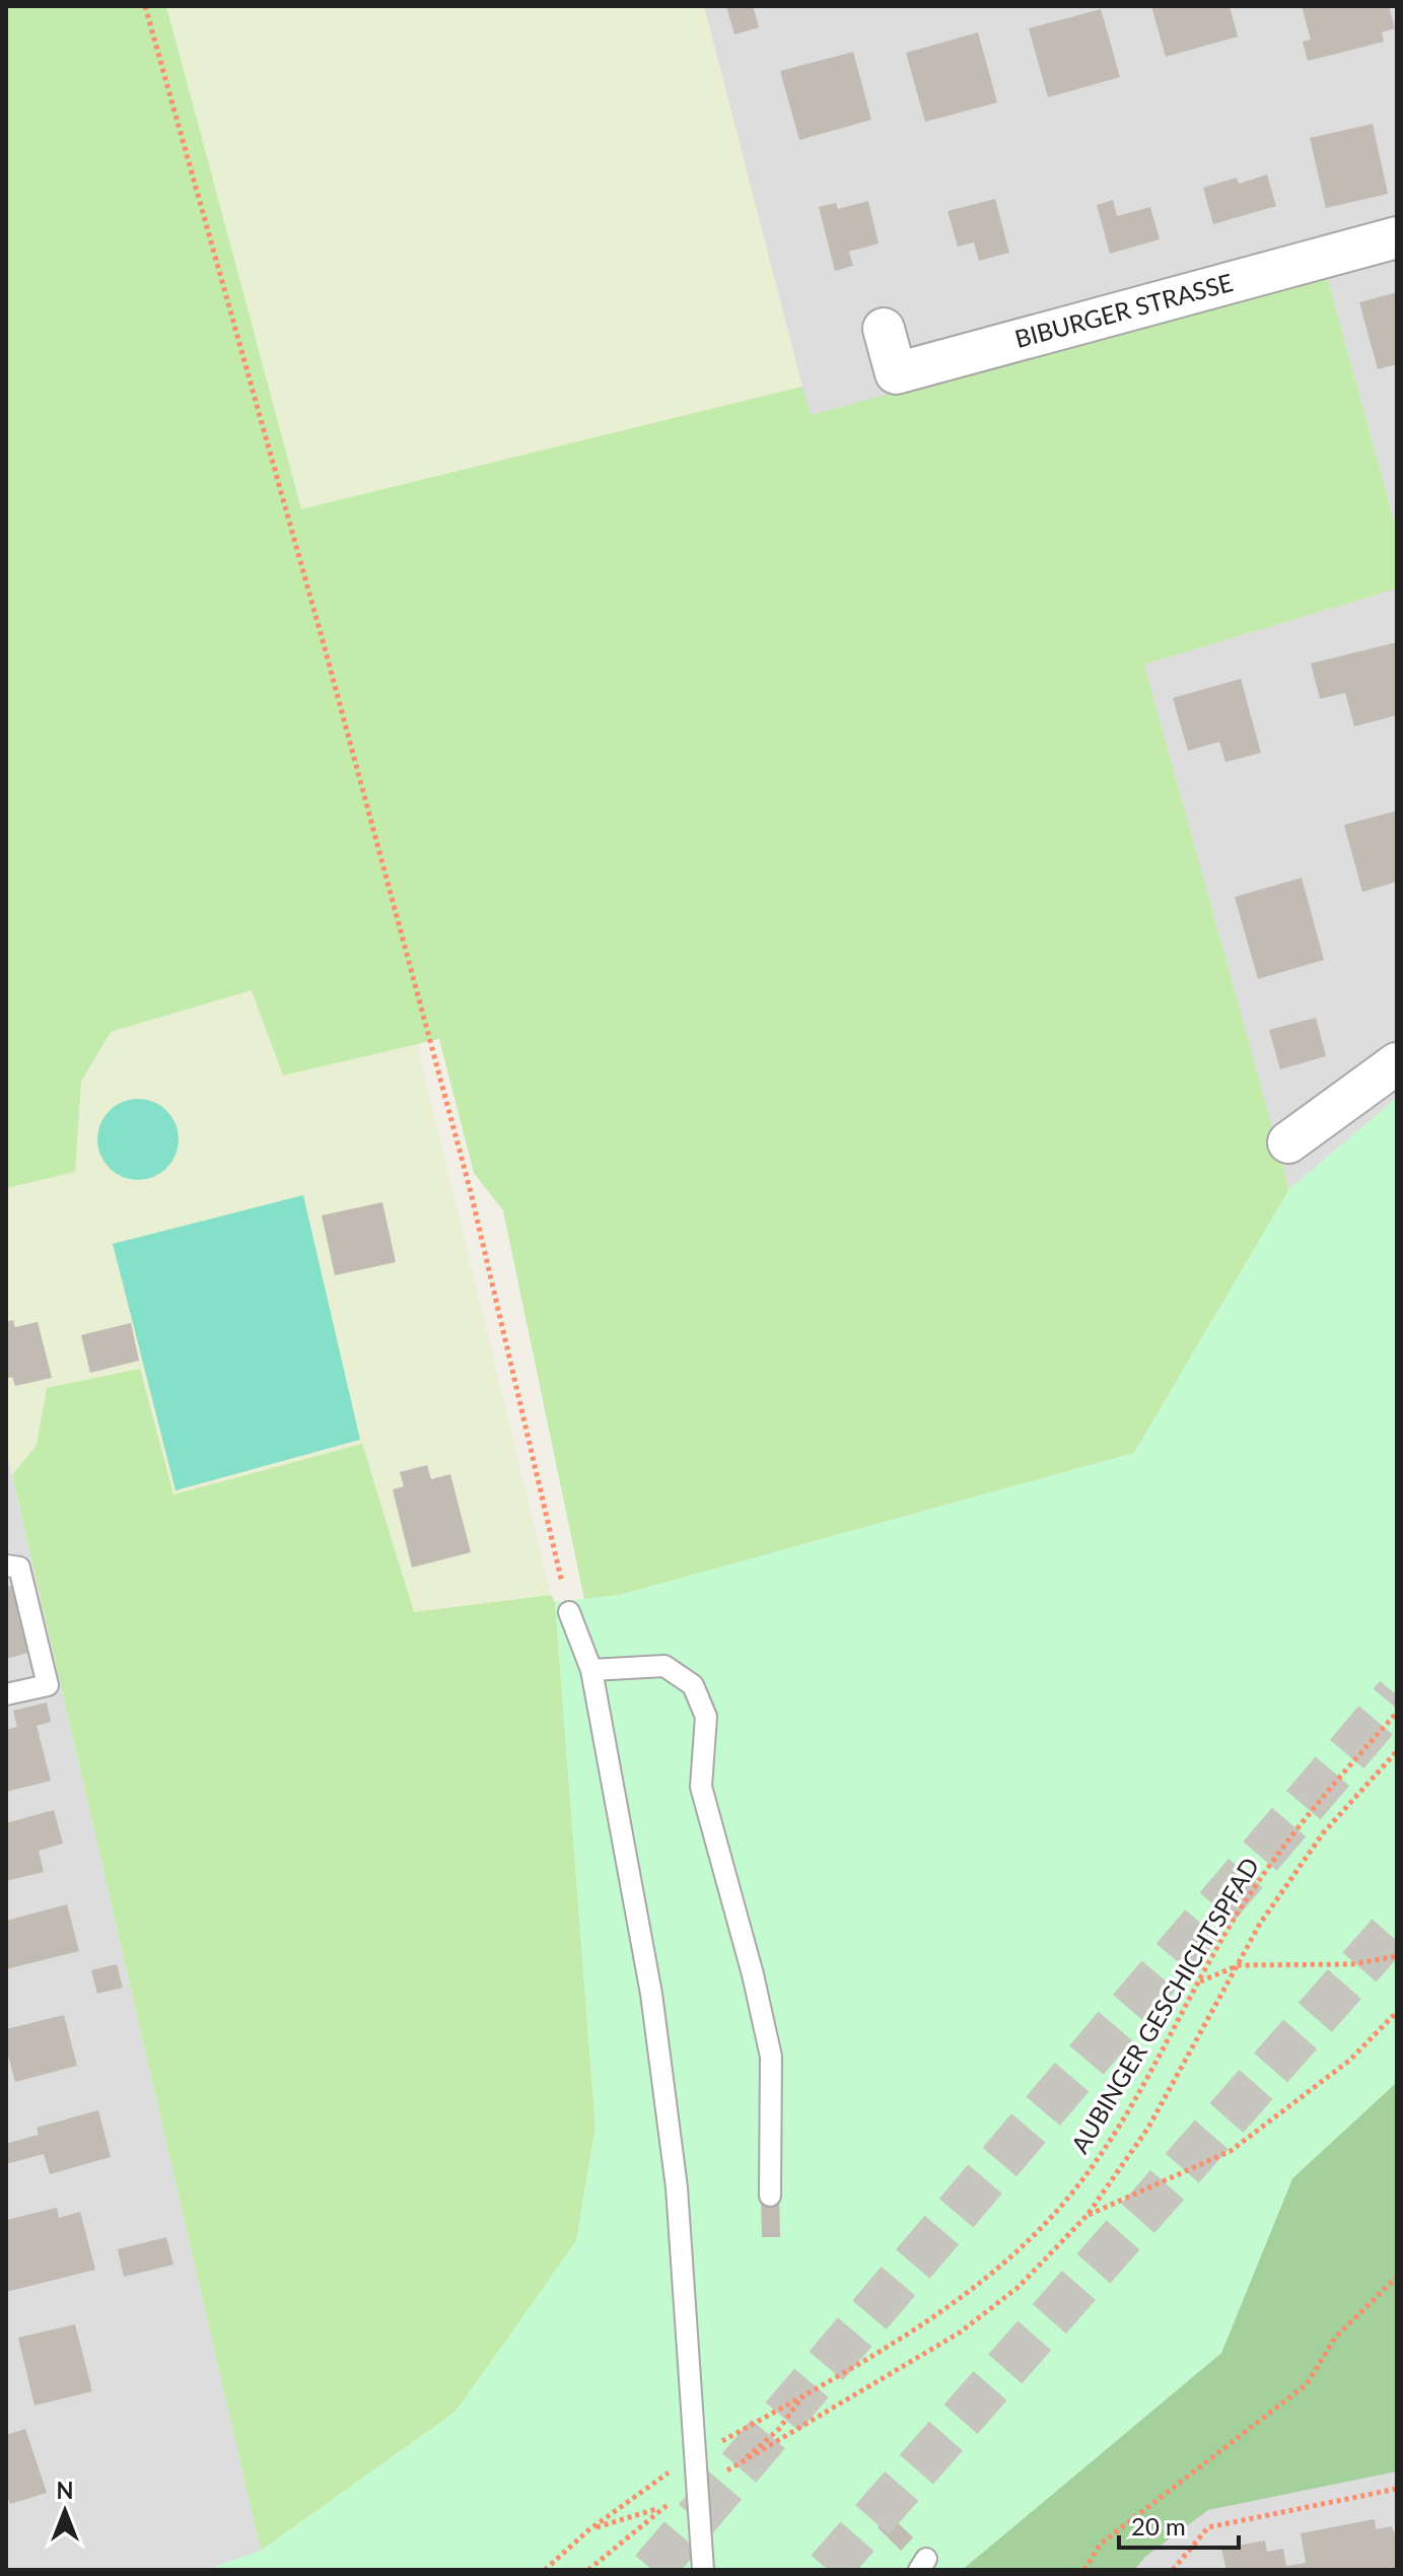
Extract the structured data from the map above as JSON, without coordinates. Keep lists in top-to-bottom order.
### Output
{
  "streets": {
    "street": ["BIBURGER STRASSE"],
    "path": ["AUBINGER GESCHICHTSPFAD"]
  },
  "scale_bar": "20 m",
  "north": "top"
}
